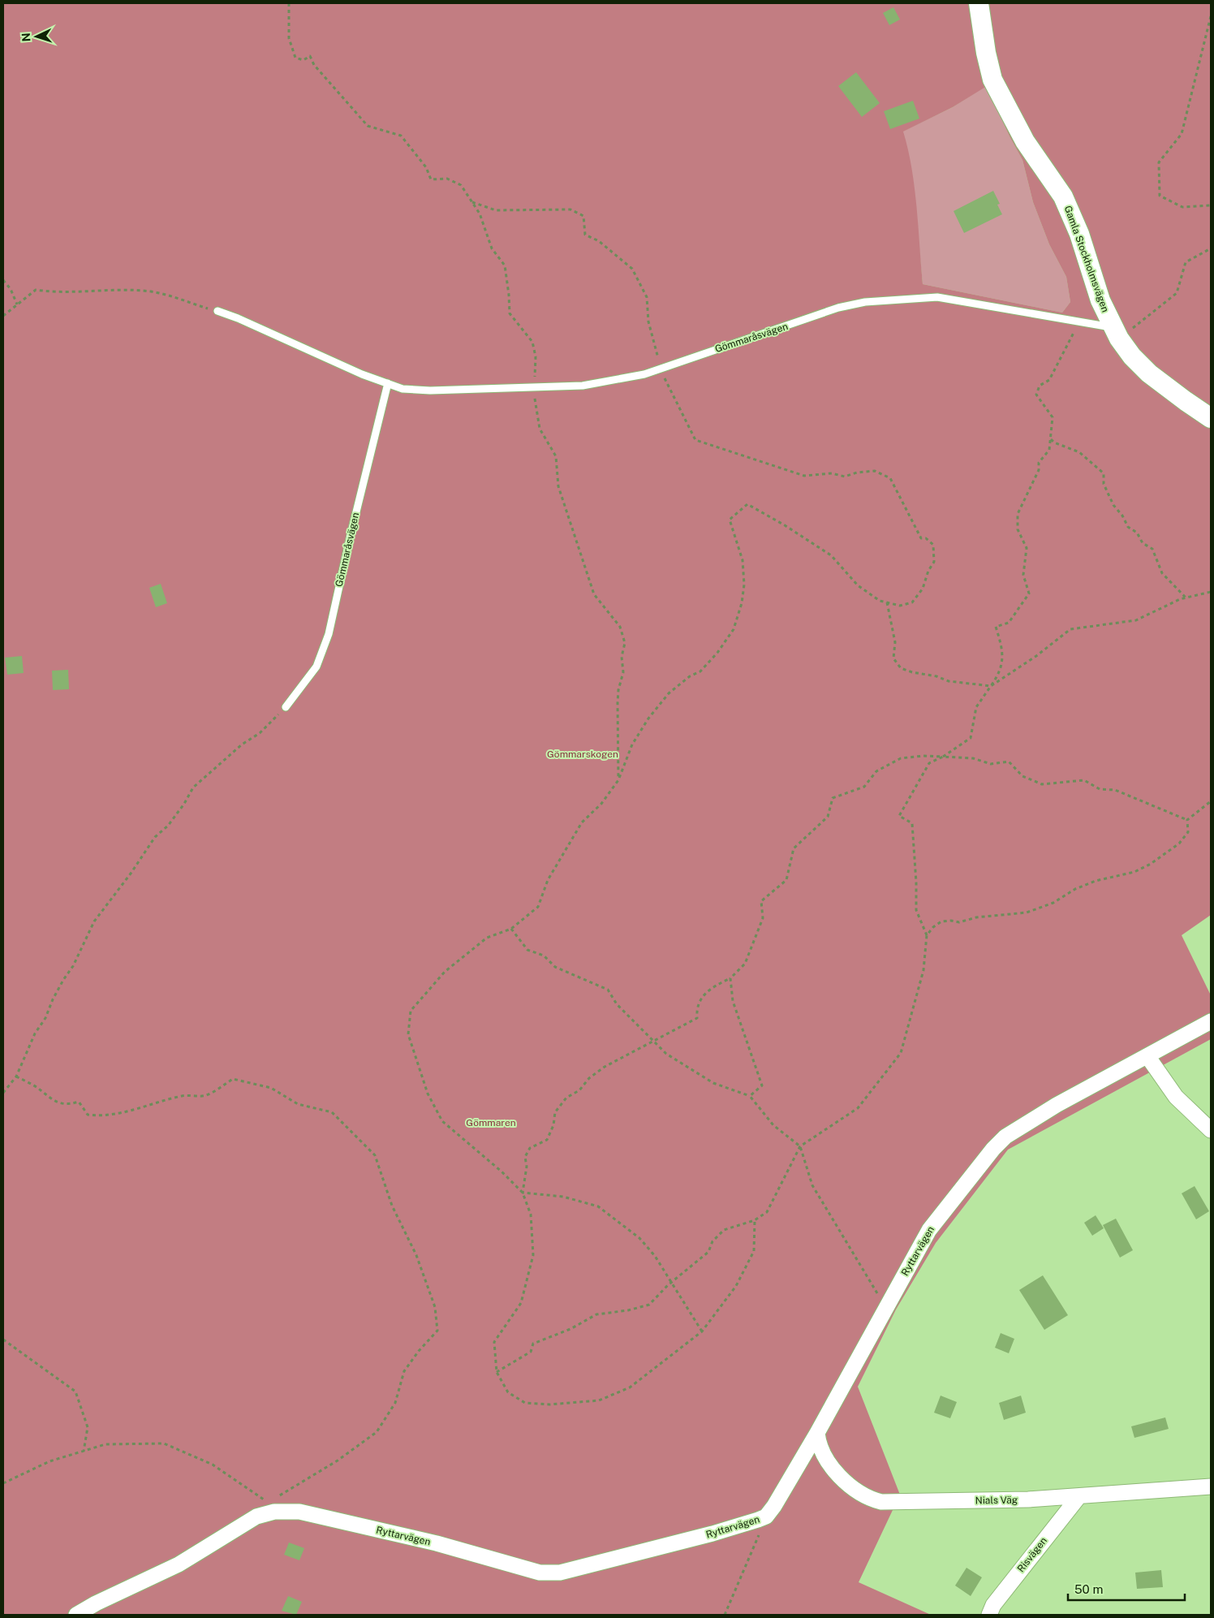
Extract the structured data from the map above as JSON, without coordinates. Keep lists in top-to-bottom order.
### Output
{
  "streets": {
    "street": [
      "Gamla Stockholmsvägen",
      "Ryttarvägen",
      "Nials Väg",
      "Risvägen"
    ],
    "lane": ["Gömmaråsvägen"]
  },
  "crossings": [
    ["Gamla Stockholmsvägen", "Gömmaråsvägen"],
    ["Ryttarvägen", "Nials Väg"],
    ["Nials Väg", "Risvägen"]
  ],
  "parks": ["Gömmarskogen", "Gömmaren"],
  "scale_bar": "50 m",
  "north": "left"
}
